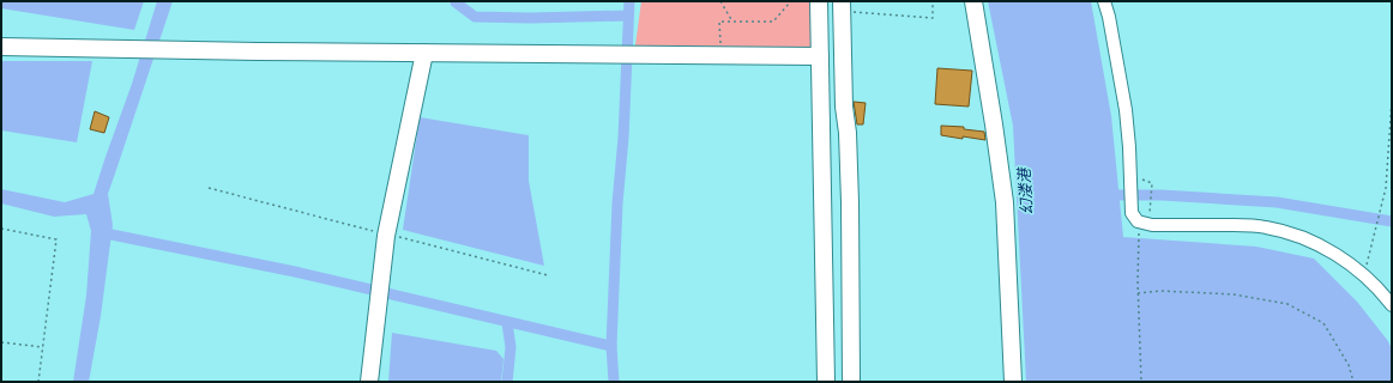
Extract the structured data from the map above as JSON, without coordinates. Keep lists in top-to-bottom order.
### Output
{
  "water": ["幻溇港"]
}
